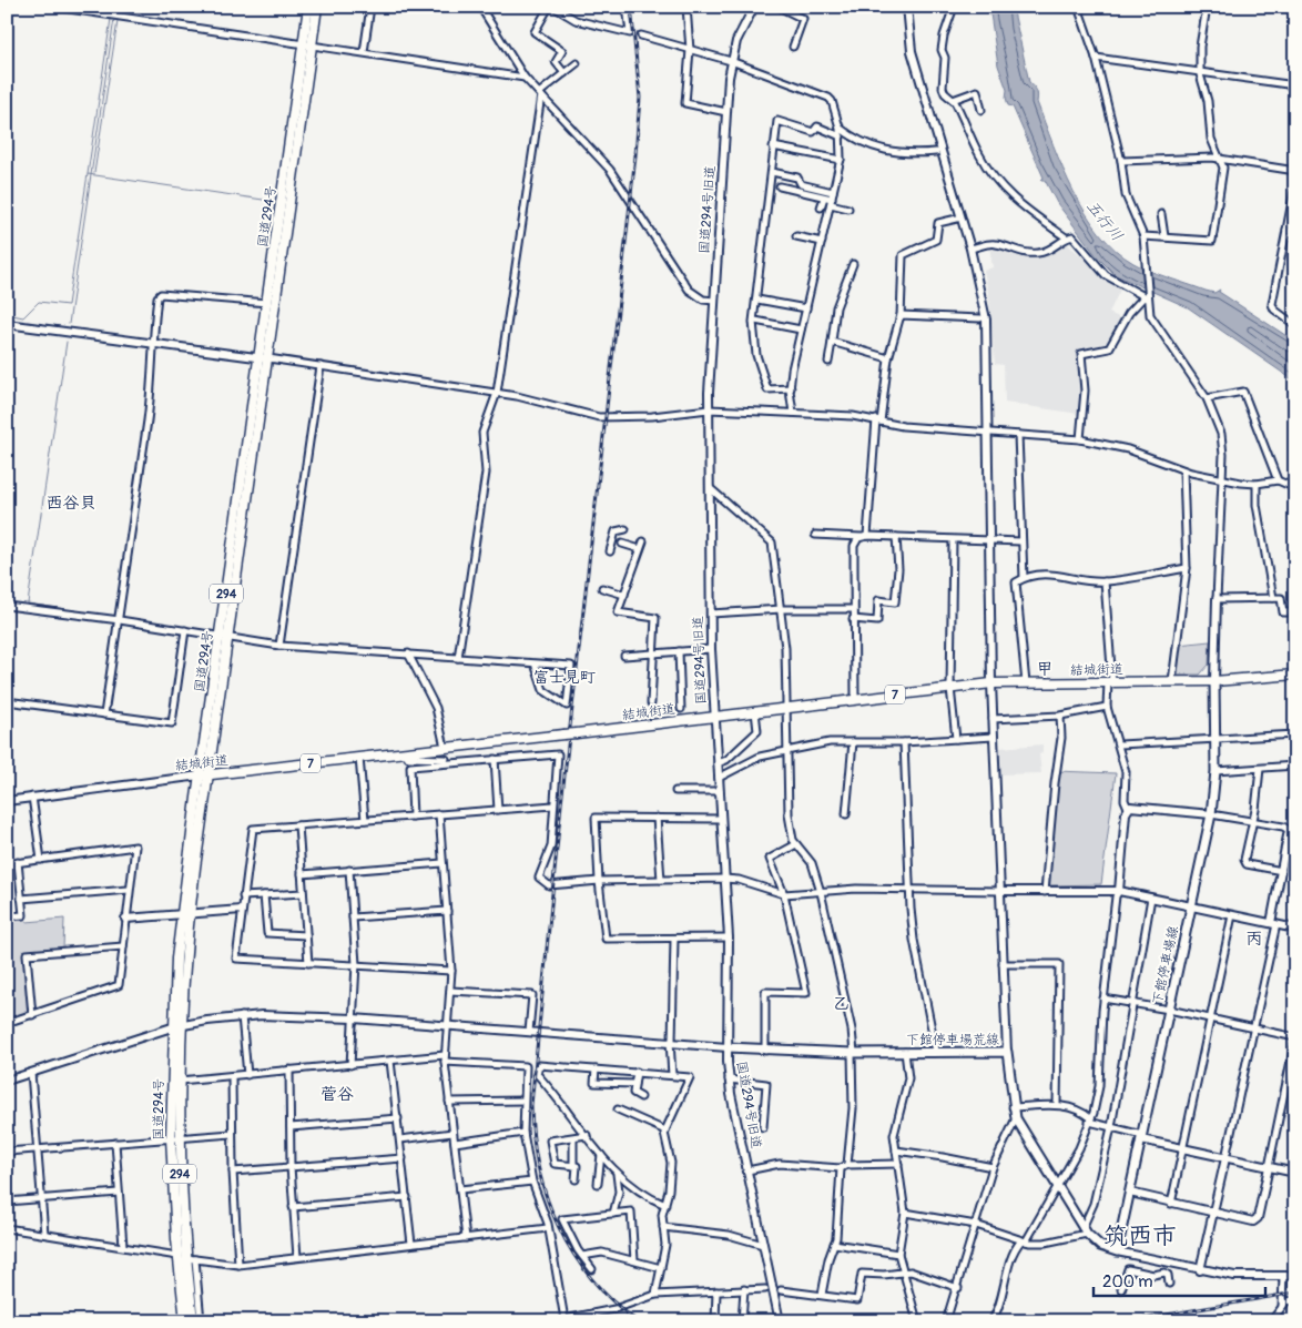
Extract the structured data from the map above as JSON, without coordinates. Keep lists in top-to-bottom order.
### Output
{
  "streets": {
    "main road": [
      "国道294号",
      "294",
      "結城街道",
      "7",
      "下館停車場線",
      "下館停車場荒線"
    ],
    "street": ["国道294号旧道"]
  },
  "crossings": [
    ["国道294号旧道", "結城街道"],
    ["国道294号旧道", "下館停車場荒線"],
    ["国道294号", "結城街道"],
    ["結城街道", "下館停車場線"],
    ["下館停車場線", "下館停車場荒線"]
  ],
  "districts": [
    "西谷貝",
    "甲",
    "富士見町",
    "丙",
    "乙",
    "菅谷",
    "筑西市"
  ],
  "water": ["五行川"],
  "scale_bar": "200 m"
}
